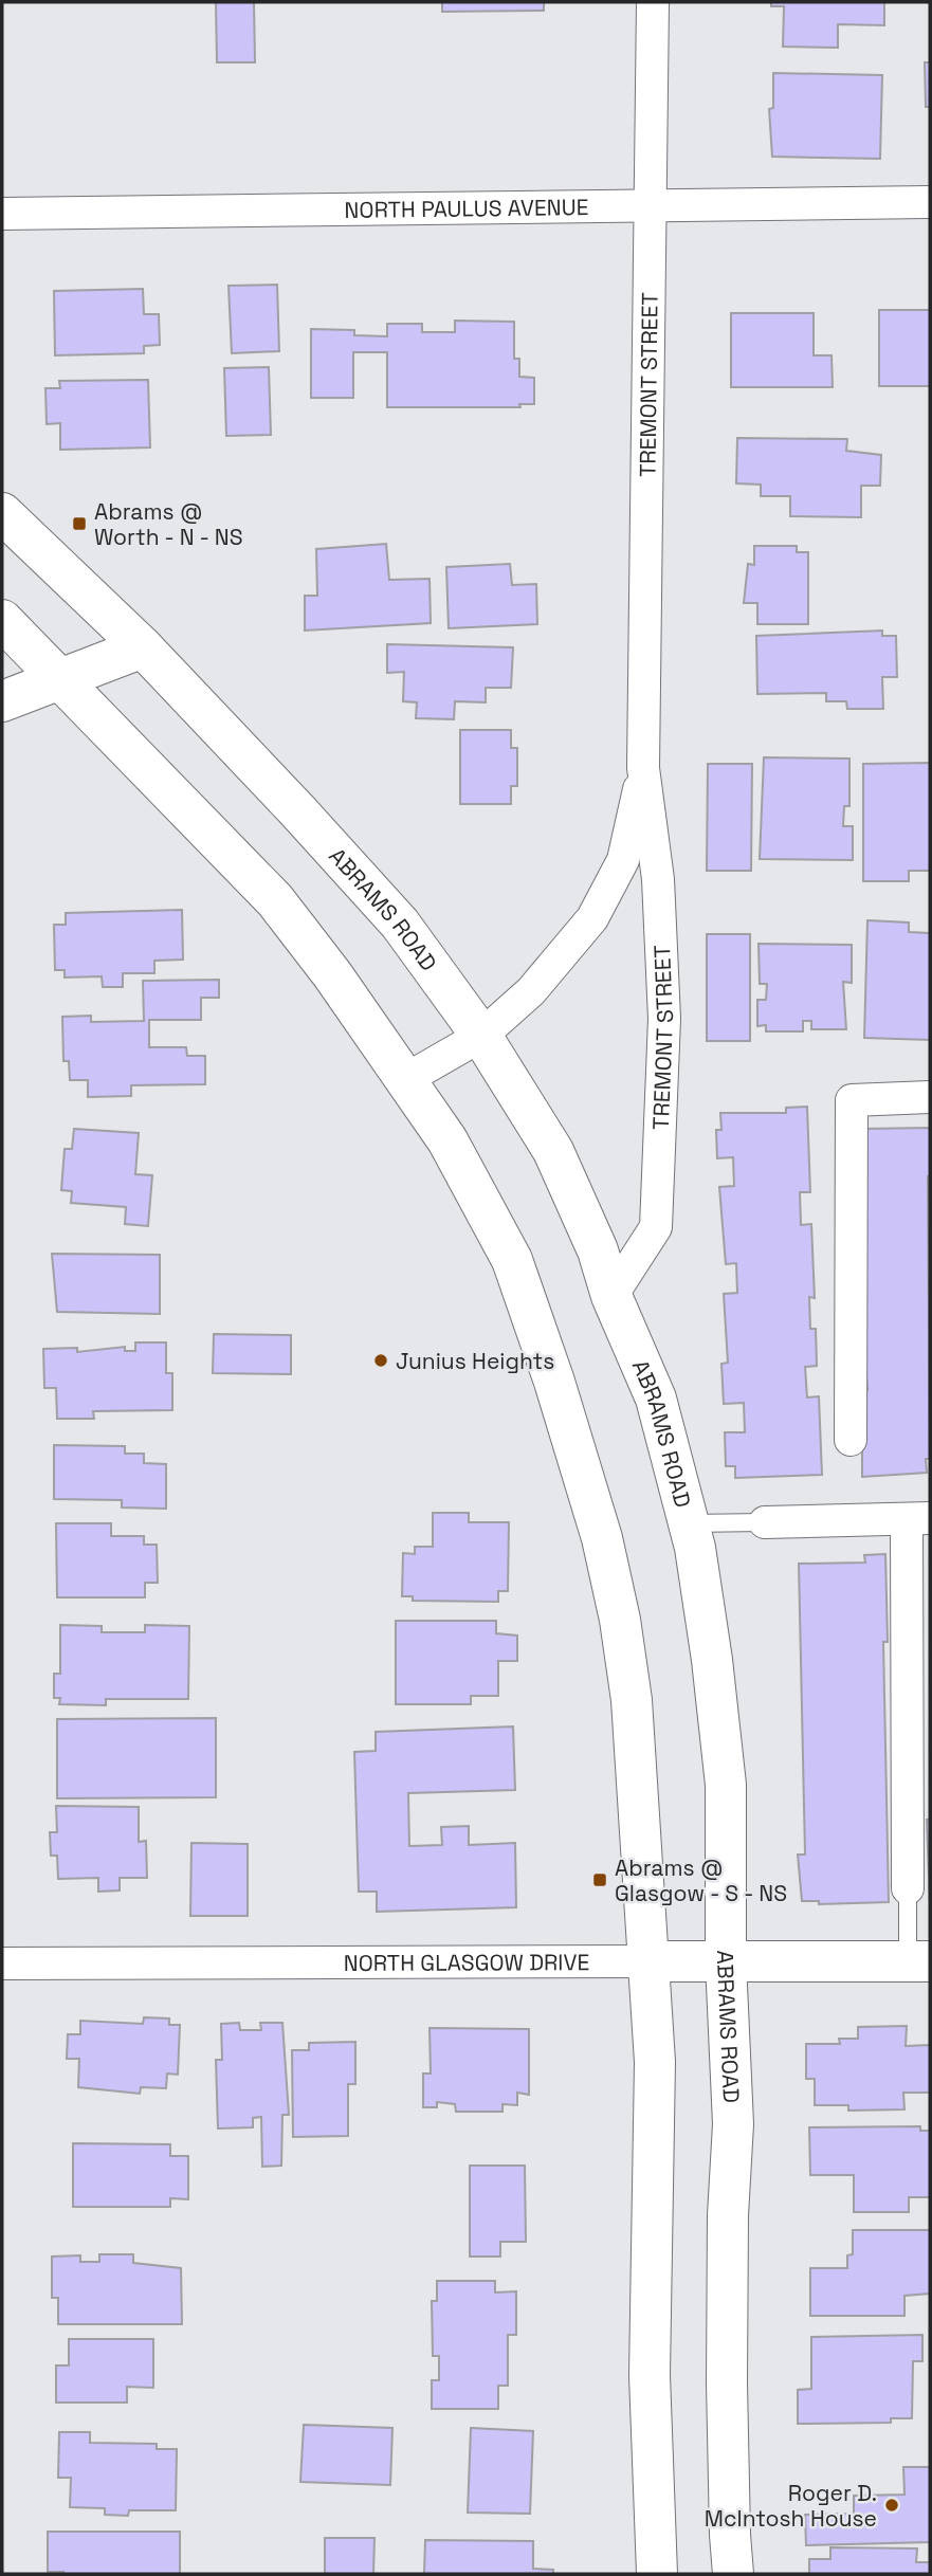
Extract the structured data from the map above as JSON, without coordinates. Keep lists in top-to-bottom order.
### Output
{
  "streets": {
    "main road": ["ABRAMS ROAD", "NORTH GLASGOW DRIVE"],
    "street": ["NORTH PAULUS AVENUE", "TREMONT STREET"]
  },
  "crossings": [
    ["NORTH PAULUS AVENUE", "TREMONT STREET"],
    ["TREMONT STREET", "ABRAMS ROAD"],
    ["ABRAMS ROAD", "NORTH GLASGOW DRIVE"]
  ],
  "places": {
    "transit": ["Abrams @ Worth - N - NS", "Abrams @ Glasgow - S - NS"],
    "other": ["Junius Heights", "Roger D. McIntosh House"]
  }
}
